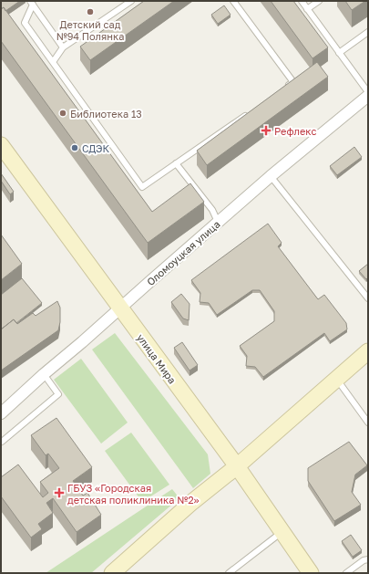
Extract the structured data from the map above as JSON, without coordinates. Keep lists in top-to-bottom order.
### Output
{
  "streets": {
    "street": ["Оломоуцкая улица", "улица Мира"]
  },
  "crossings": [
    ["Оломоуцкая улица", "улица Мира"]
  ],
  "places": {
    "other": ["Детский сад №94 Полянка", "Библиотека 13", "СДЭК"],
    "health": ["Рефлекс", "ГБУЗ «Городская детская поликлиника №2»"]
  }
}
